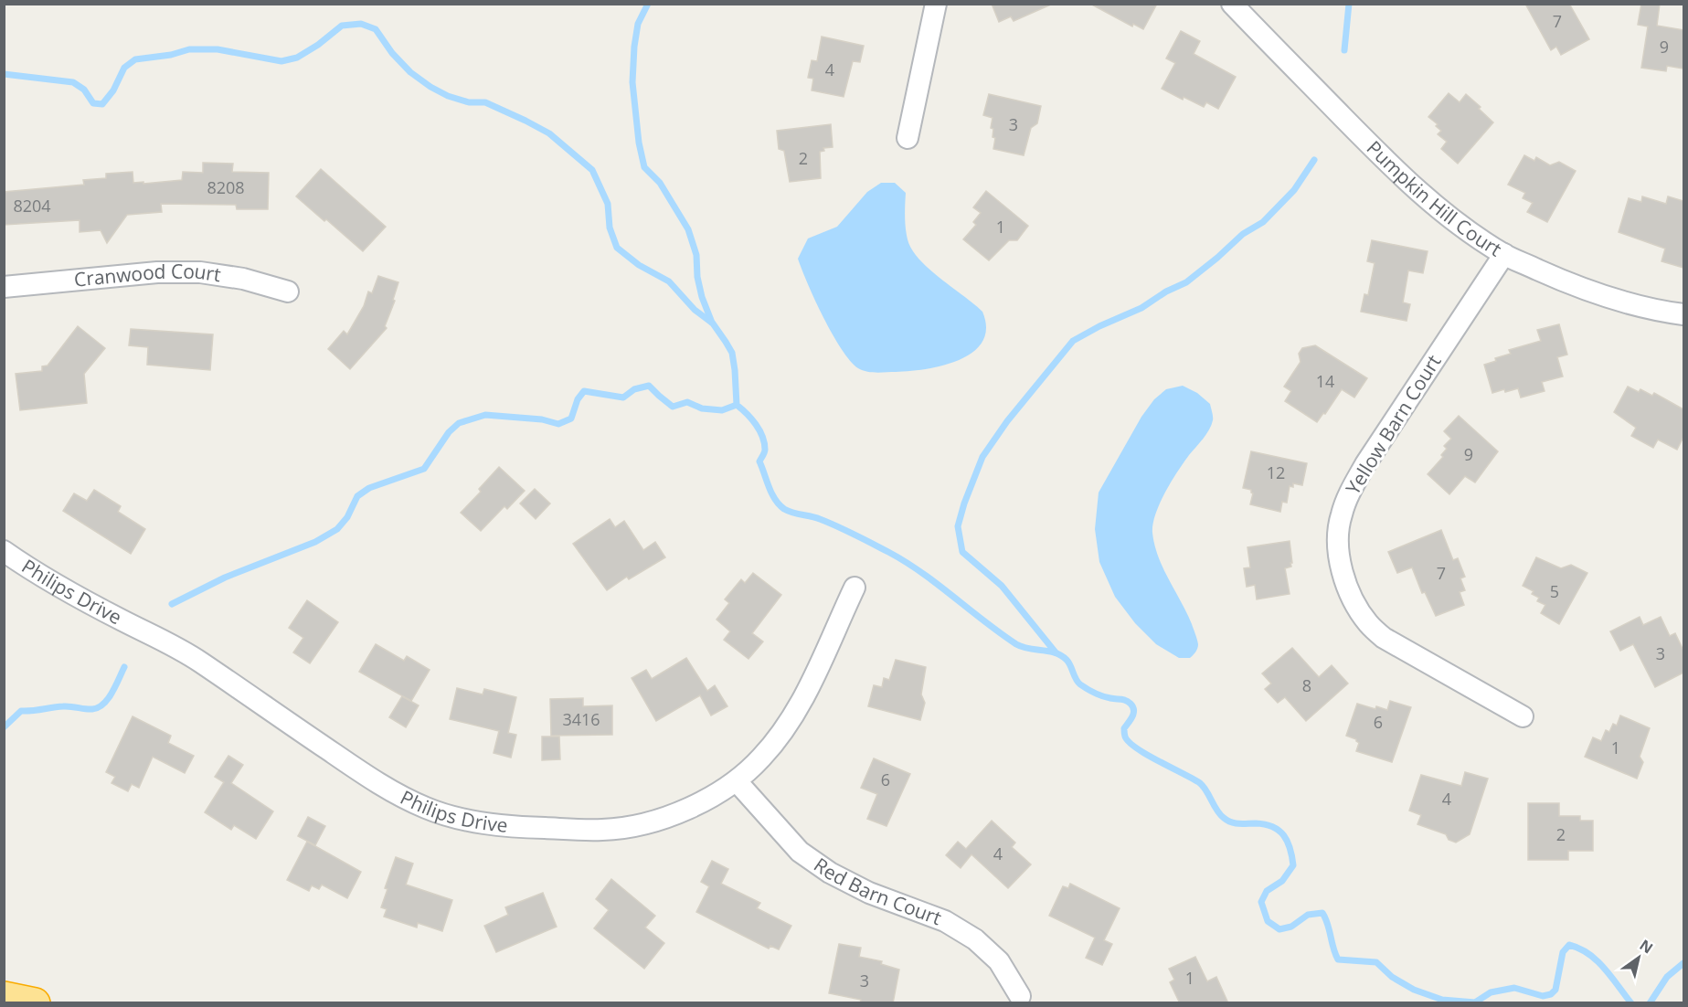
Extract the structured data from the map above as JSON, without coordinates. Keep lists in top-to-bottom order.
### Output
{
  "streets": {
    "street": [
      "Pumpkin Hill Court",
      "Cranwood Court",
      "Yellow Barn Court",
      "Philips Drive",
      "Red Barn Court"
    ]
  },
  "crossings": [
    ["Pumpkin Hill Court", "Yellow Barn Court"],
    ["Philips Drive", "Red Barn Court"]
  ],
  "house_numbers": [
    "7",
    "9",
    "4",
    "3",
    "2",
    "8208",
    "8204",
    "1",
    "14",
    "9",
    "12",
    "7",
    "5",
    "3",
    "8",
    "3416",
    "6",
    "1",
    "6",
    "4",
    "2",
    "4",
    "1",
    "3"
  ],
  "north": "top right"
}
